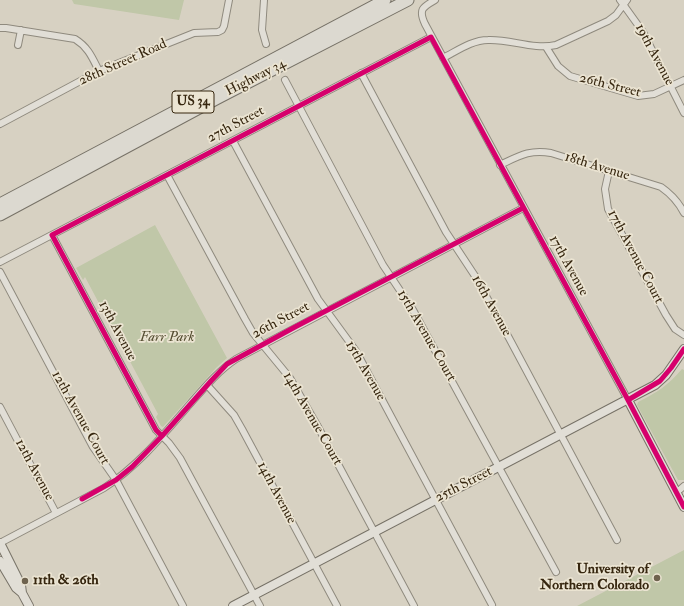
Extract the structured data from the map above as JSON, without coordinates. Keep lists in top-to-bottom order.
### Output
{
  "streets": {
    "highway": ["Highway 34", "US 34"],
    "street": [
      "19th Avenue",
      "28th Street Road",
      "26th Street",
      "27th Street",
      "18th Avenue",
      "17th Avenue Court",
      "17th Avenue",
      "16th Avenue",
      "13th Avenue",
      "15th Avenue Court",
      "15th Avenue",
      "12th Avenue Court",
      "14th Avenue Court",
      "12th Avenue",
      "25th Street",
      "14th Avenue"
    ]
  },
  "crossings": [
    ["19th Avenue", "26th Street"],
    ["26th Street", "17th Avenue"],
    ["26th Street", "16th Avenue"],
    ["26th Street", "13th Avenue"],
    ["26th Street", "15th Avenue Court"],
    ["26th Street", "15th Avenue"],
    ["26th Street", "12th Avenue Court"],
    ["26th Street", "14th Avenue Court"],
    ["26th Street", "12th Avenue"],
    ["26th Street", "14th Avenue"],
    ["27th Street", "17th Avenue"],
    ["27th Street", "16th Avenue"],
    ["27th Street", "13th Avenue"],
    ["27th Street", "15th Avenue Court"],
    ["27th Street", "15th Avenue"],
    ["27th Street", "14th Avenue Court"],
    ["18th Avenue", "17th Avenue Court"],
    ["18th Avenue", "17th Avenue"],
    ["17th Avenue", "25th Street"],
    ["16th Avenue", "25th Street"],
    ["13th Avenue", "25th Street"],
    ["15th Avenue Court", "25th Street"],
    ["15th Avenue", "25th Street"],
    ["14th Avenue Court", "25th Street"],
    ["25th Street", "14th Avenue"]
  ],
  "parks": ["Farr Park"],
  "places": ["University of Northern Colorado", "11th & 26th"]
}
